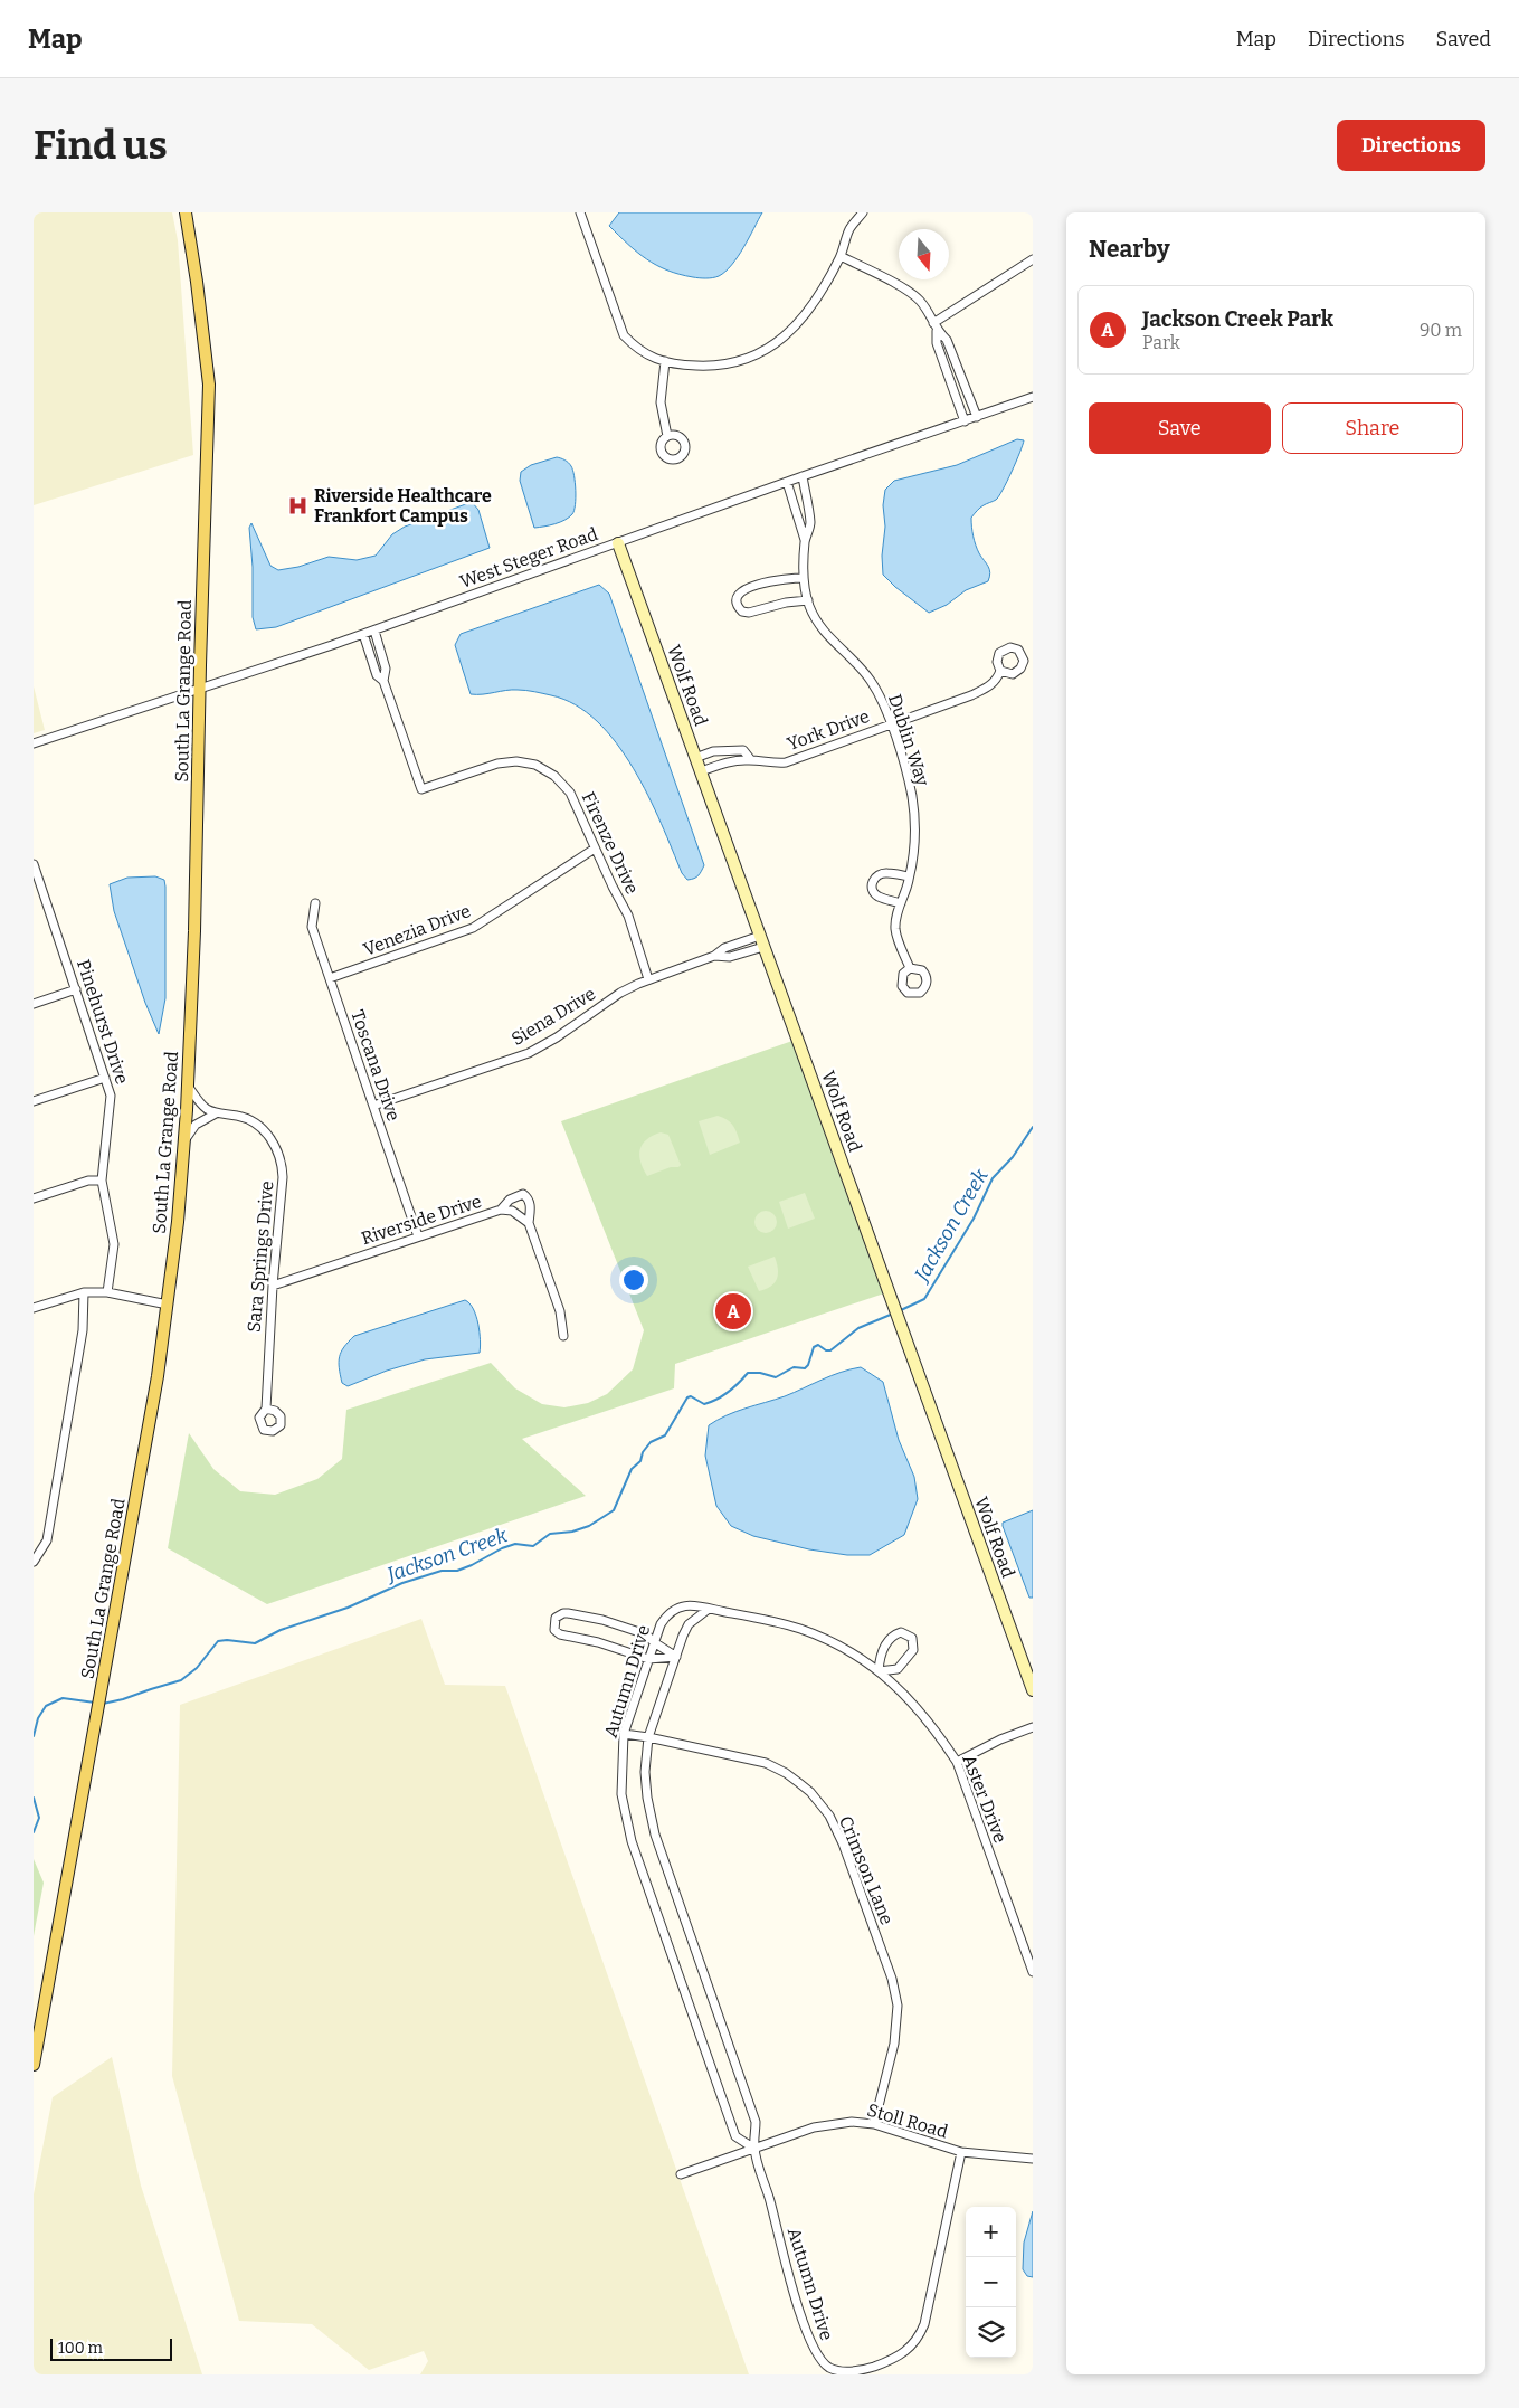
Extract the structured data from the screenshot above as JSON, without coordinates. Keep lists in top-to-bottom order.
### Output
{
  "streets": {
    "main road": ["Wolf Road", "South La Grange Road"],
    "street": [
      "West Steger Road",
      "York Drive",
      "Dublin Way",
      "Firenze Drive",
      "Venezia Drive",
      "Siena Drive",
      "Pinehurst Drive",
      "Toscana Drive",
      "Riverside Drive",
      "Sara Springs Drive",
      "Autumn Drive",
      "Aster Drive",
      "Crimson Lane",
      "Stoll Road"
    ]
  },
  "crossings": [
    ["West Steger Road", "Wolf Road"],
    ["West Steger Road", "South La Grange Road"],
    ["West Steger Road", "Dublin Way"],
    ["West Steger Road", "Firenze Drive"],
    ["Wolf Road", "York Drive"],
    ["Wolf Road", "Siena Drive"],
    ["York Drive", "Dublin Way"],
    ["Firenze Drive", "Venezia Drive"],
    ["Firenze Drive", "Siena Drive"],
    ["Venezia Drive", "Toscana Drive"],
    ["Siena Drive", "Toscana Drive"],
    ["Toscana Drive", "Riverside Drive"],
    ["Riverside Drive", "Sara Springs Drive"],
    ["Autumn Drive", "Aster Drive"],
    ["Autumn Drive", "Crimson Lane"],
    ["Autumn Drive", "Stoll Road"],
    ["Crimson Lane", "Stoll Road"]
  ],
  "water": ["Jackson Creek"],
  "places": {
    "hospital": ["Riverside Healthcare Frankfort Campus"]
  },
  "scale_bar": "100 m",
  "north": "bottom",
  "page": {
    "header": "Map",
    "nav": ["Map", "Directions", "Saved"],
    "buttons": [
      "Directions",
      ["Save", "Share"]
    ],
    "title": "Find us",
    "heading": "Nearby",
    "list": [
      {
        "mark": "A",
        "name": "Jackson Creek Park",
        "note": "Park",
        "value": "90 m"
      }
    ],
    "pins": "A",
    "map_buttons": ["+", "−"],
    "scale": "100 m"
  }
}
